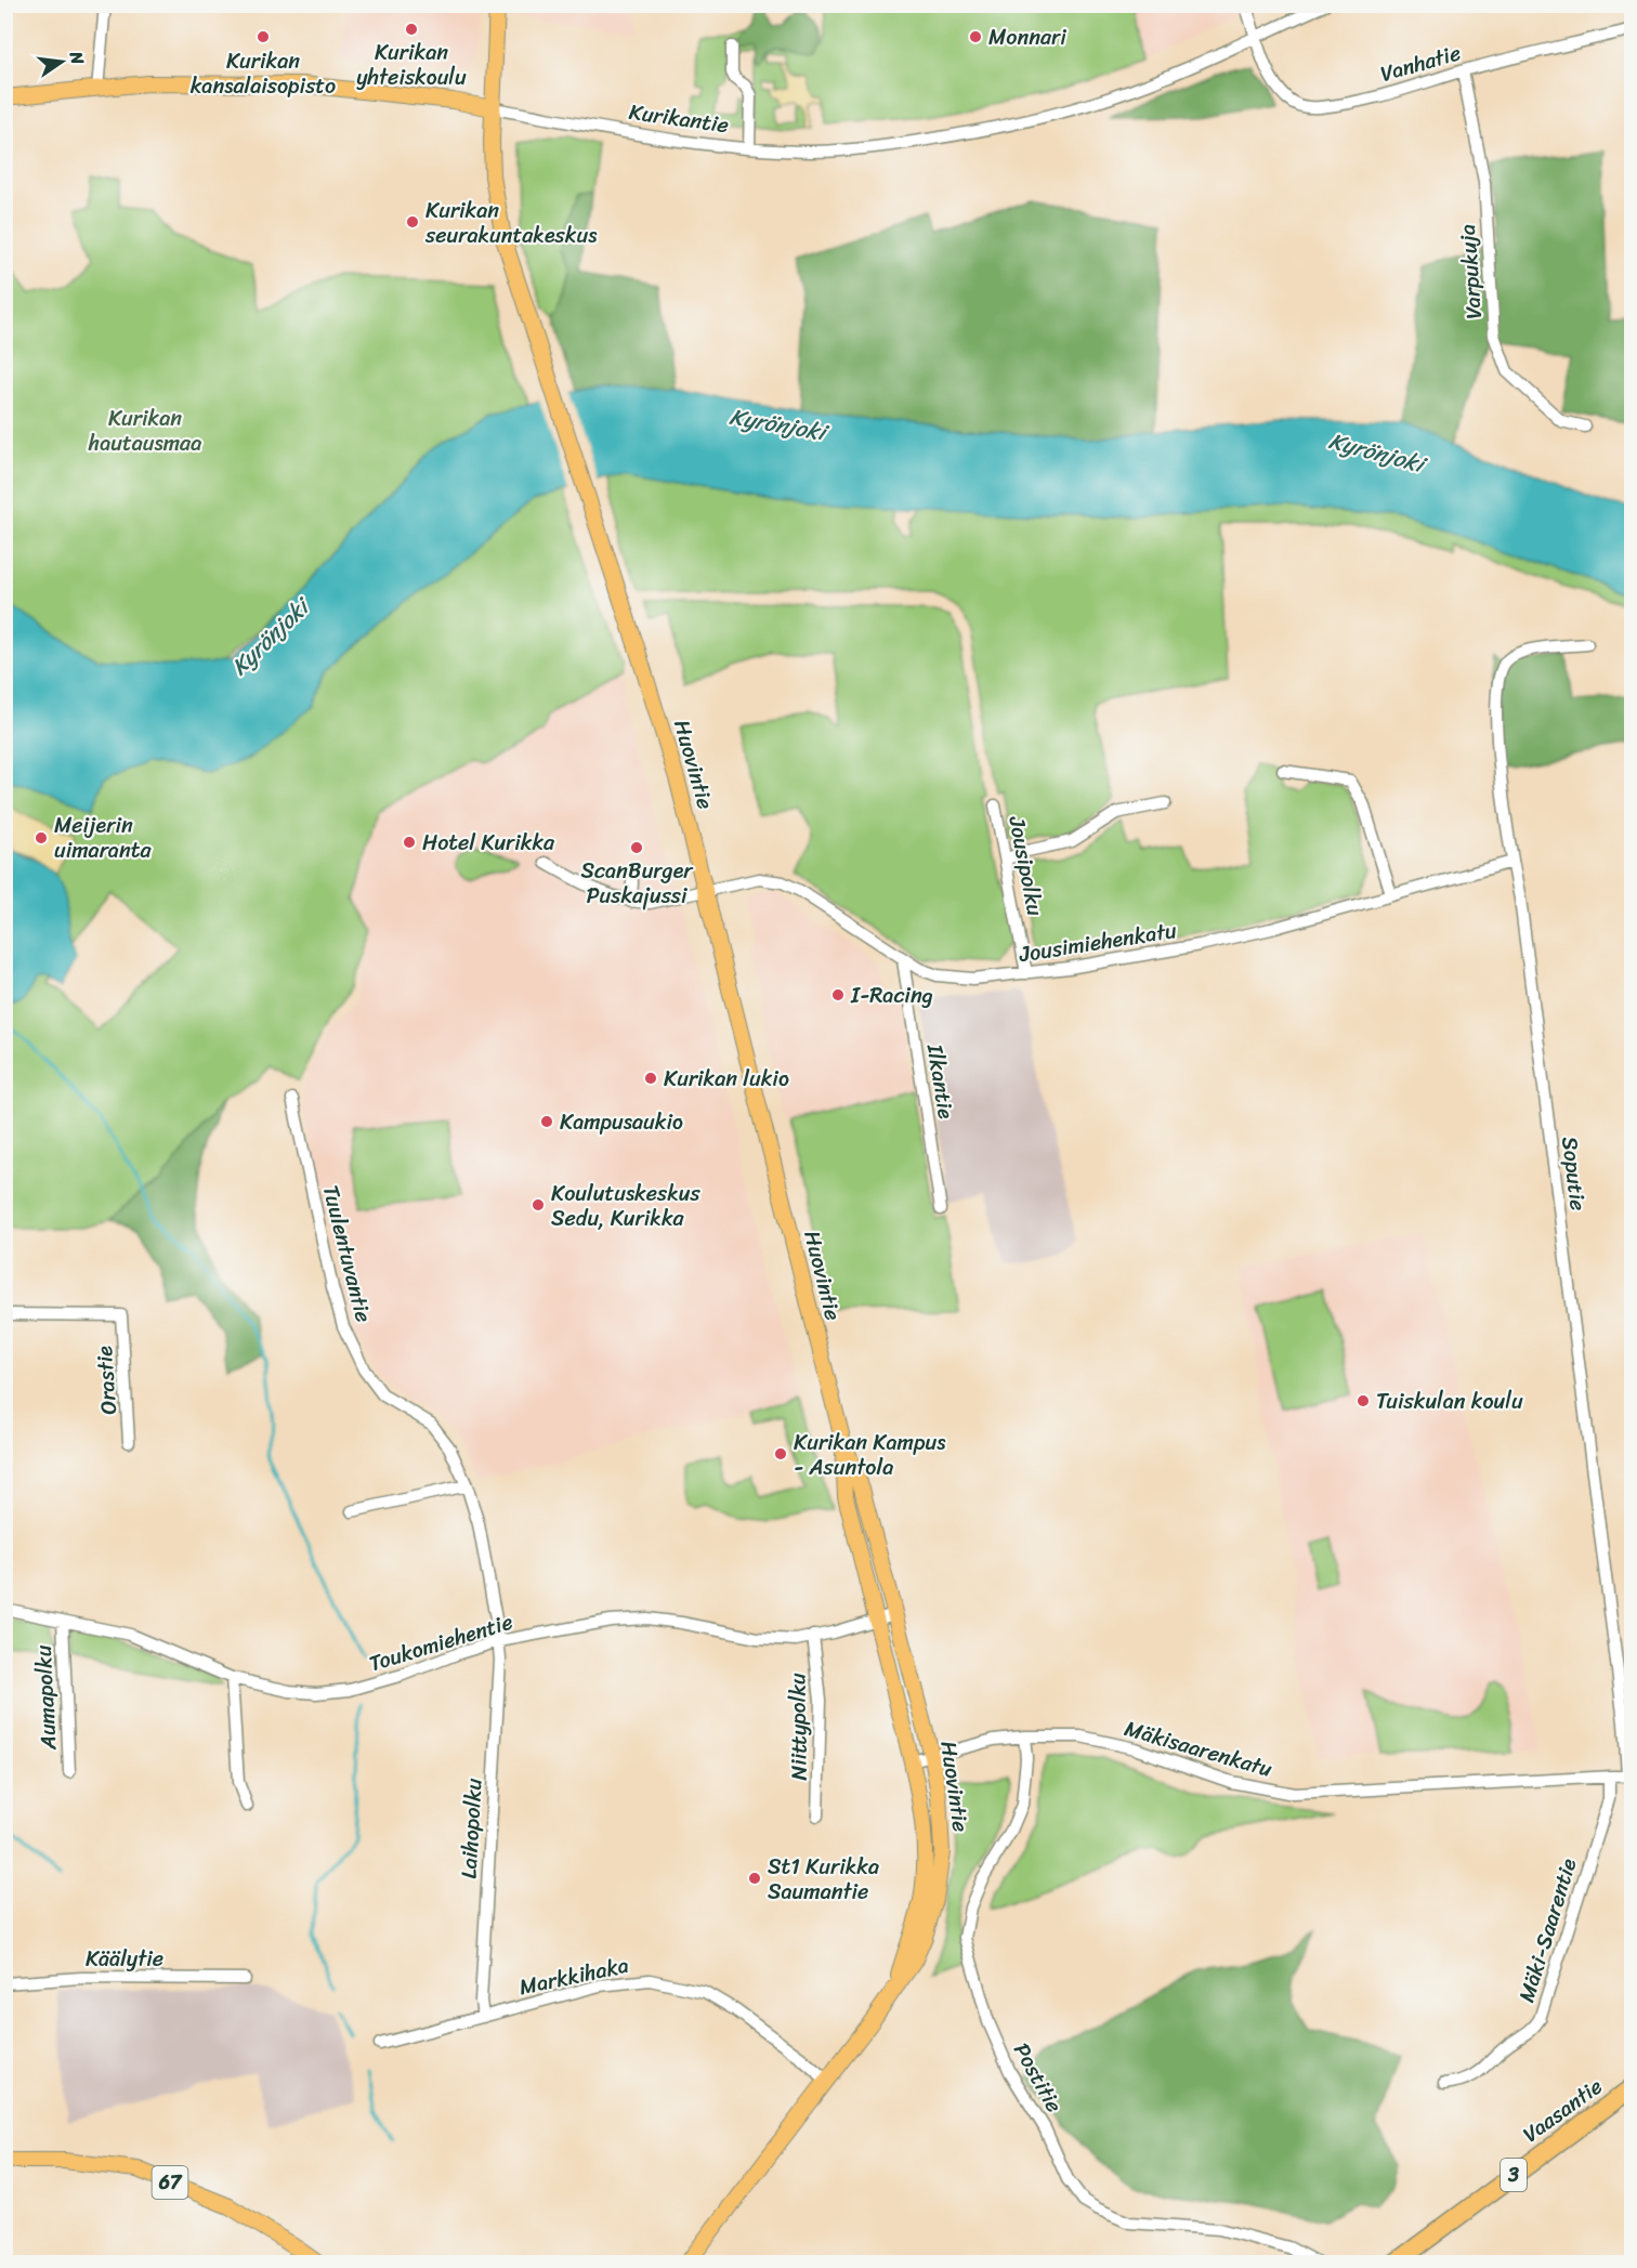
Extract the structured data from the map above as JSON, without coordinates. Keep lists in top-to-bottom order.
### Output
{
  "streets": {
    "highway": ["Vaasantie", "3"],
    "main road": ["Kurikantie", "Huovintie", "67"],
    "street": [
      "Vanhatie",
      "Varpukuja",
      "Jousipolku",
      "Jousimiehenkatu",
      "Ilkantie",
      "Soputie",
      "Tuulentuvantie",
      "Orastie",
      "Toukomiehentie",
      "Aumapolku",
      "Niittypolku",
      "Mäkisaarenkatu",
      "Laihopolku",
      "Mäki-Saarentie",
      "Käälytie",
      "Markkihaka",
      "Postitie"
    ]
  },
  "crossings": [
    ["Vanhatie", "Kurikantie"],
    ["Vanhatie", "Varpukuja"],
    ["Kurikantie", "Huovintie"],
    ["Huovintie", "Jousimiehenkatu"],
    ["Huovintie", "Toukomiehentie"],
    ["Huovintie", "Mäkisaarenkatu"],
    ["Huovintie", "Markkihaka"],
    ["Jousipolku", "Jousimiehenkatu"],
    ["Jousimiehenkatu", "Ilkantie"],
    ["Jousimiehenkatu", "Soputie"],
    ["Soputie", "Mäkisaarenkatu"],
    ["Tuulentuvantie", "Toukomiehentie"],
    ["Tuulentuvantie", "Laihopolku"],
    ["Toukomiehentie", "Aumapolku"],
    ["Toukomiehentie", "Niittypolku"],
    ["Toukomiehentie", "Laihopolku"],
    ["Mäkisaarenkatu", "Mäki-Saarentie"],
    ["Mäkisaarenkatu", "Postitie"],
    ["Laihopolku", "Markkihaka"]
  ],
  "water": ["Kyrönjoki"],
  "parks": ["Kurikan hautausmaa"],
  "places": [
    "Kurikan yhteiskoulu",
    "Kurikan kansalaisopisto",
    "Monnari",
    "Kurikan seurakuntakeskus",
    "Meijerin uimaranta",
    "Hotel Kurikka",
    "ScanBurger Puskajussi",
    "I-Racing",
    "Kurikan lukio",
    "Kampusaukio",
    "Koulutuskeskus Sedu, Kurikka",
    "Tuiskulan koulu",
    "Kurikan Kampus - Asuntola",
    "St1 Kurikka Saumantie"
  ],
  "north": "right"
}
